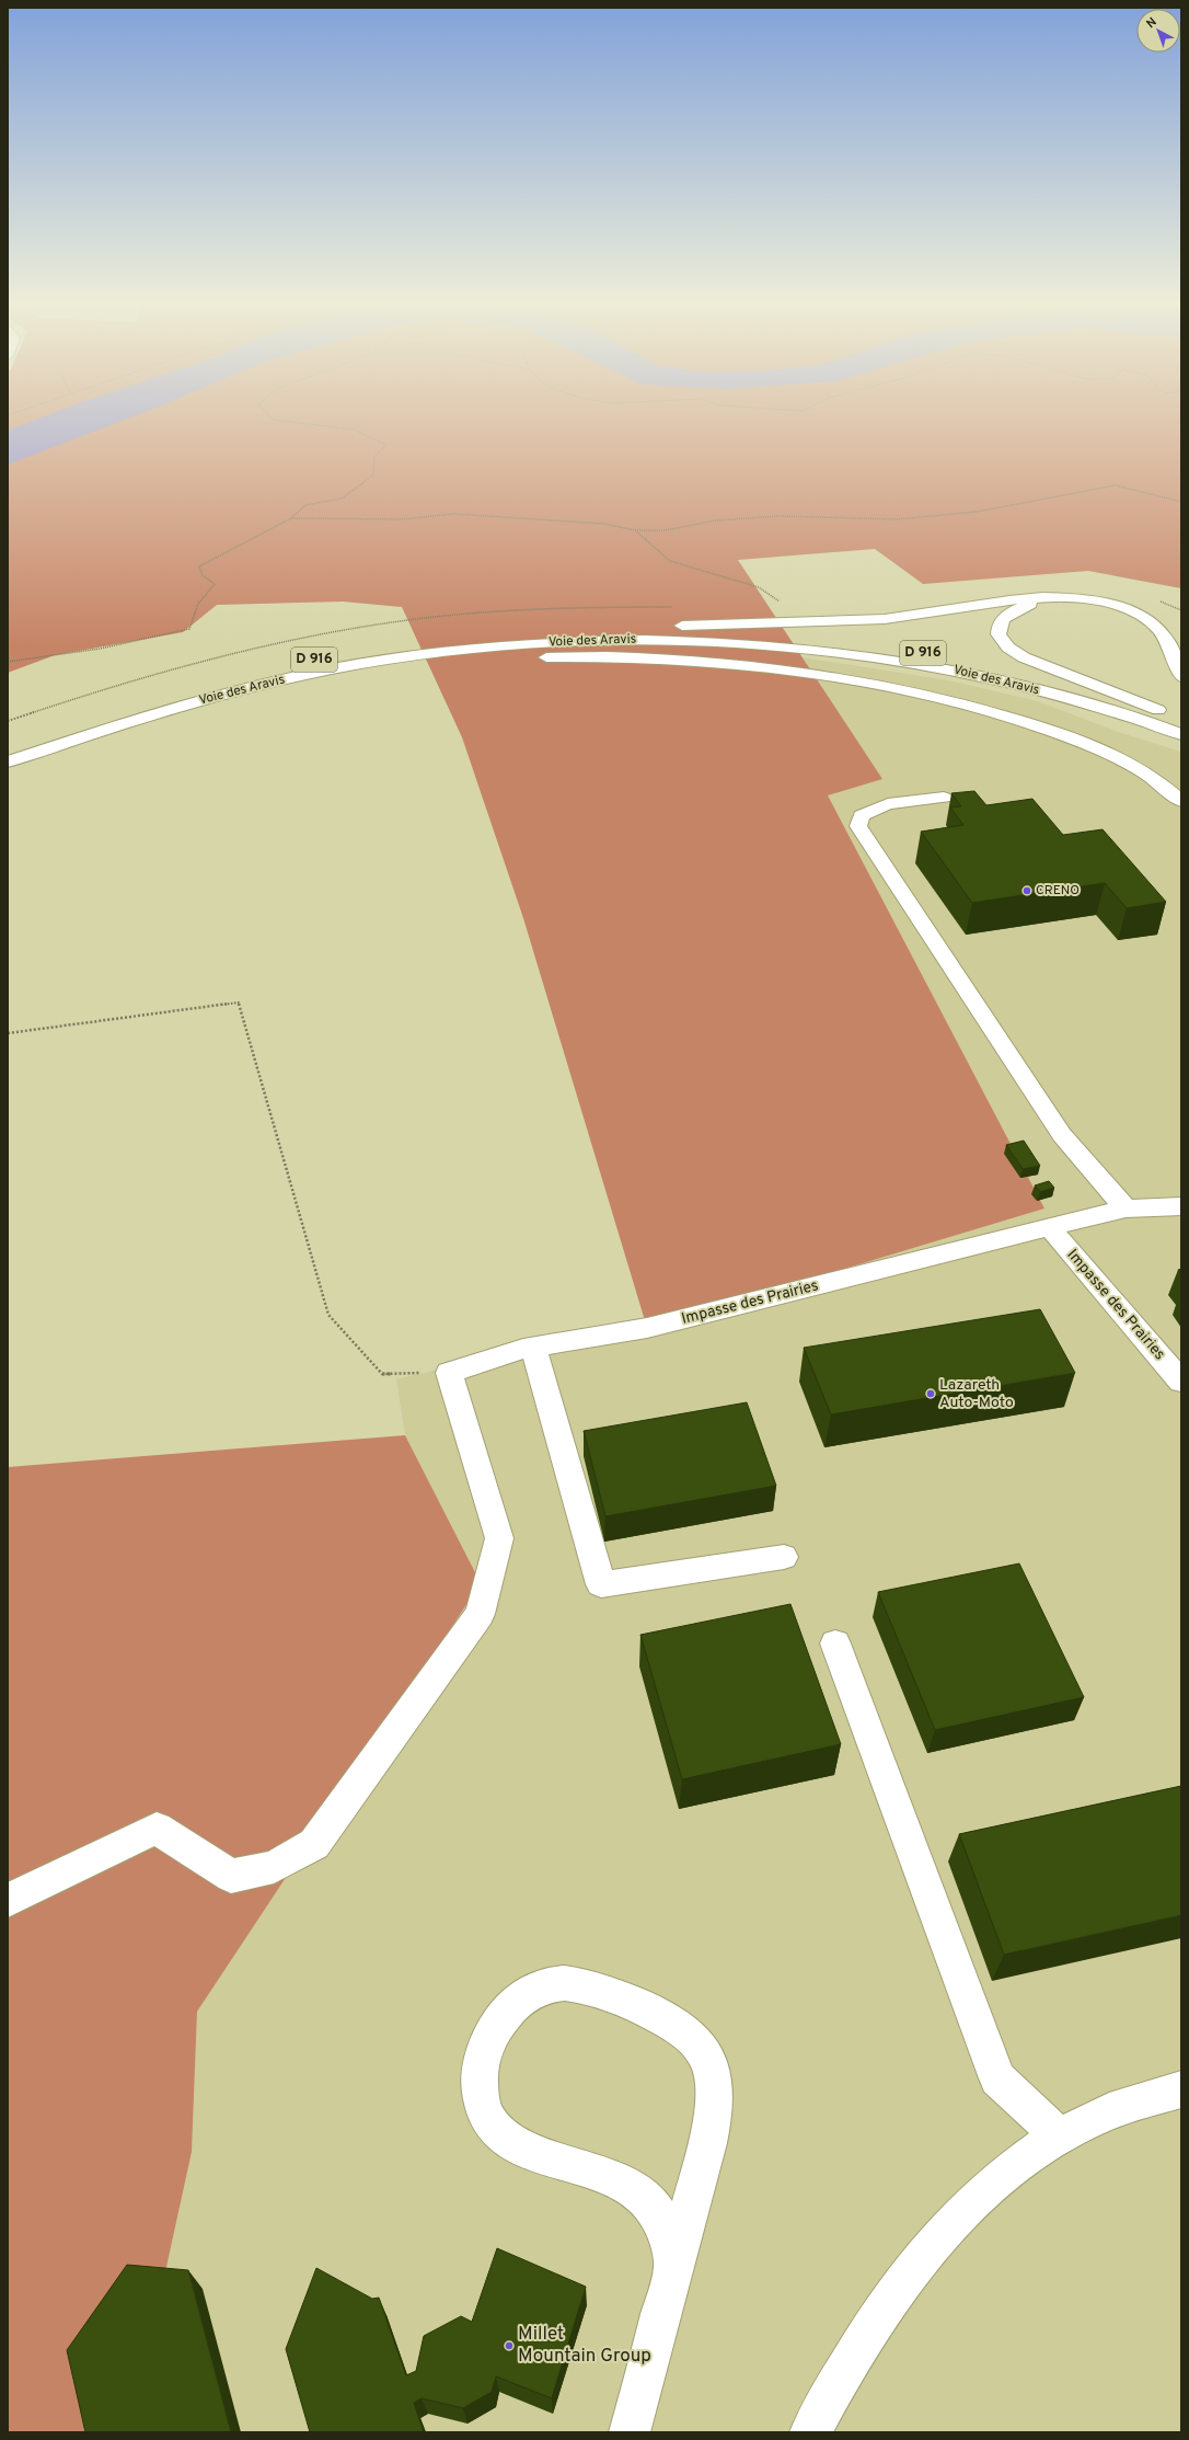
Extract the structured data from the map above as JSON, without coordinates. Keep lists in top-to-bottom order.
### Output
{
  "streets": {
    "main road": ["Voie des Aravis", "D 916", "Impasse des Prairies"]
  },
  "places": ["CRENO", "Lazareth Auto-Moto", "Millet Mountain Group"],
  "north": "top left"
}
